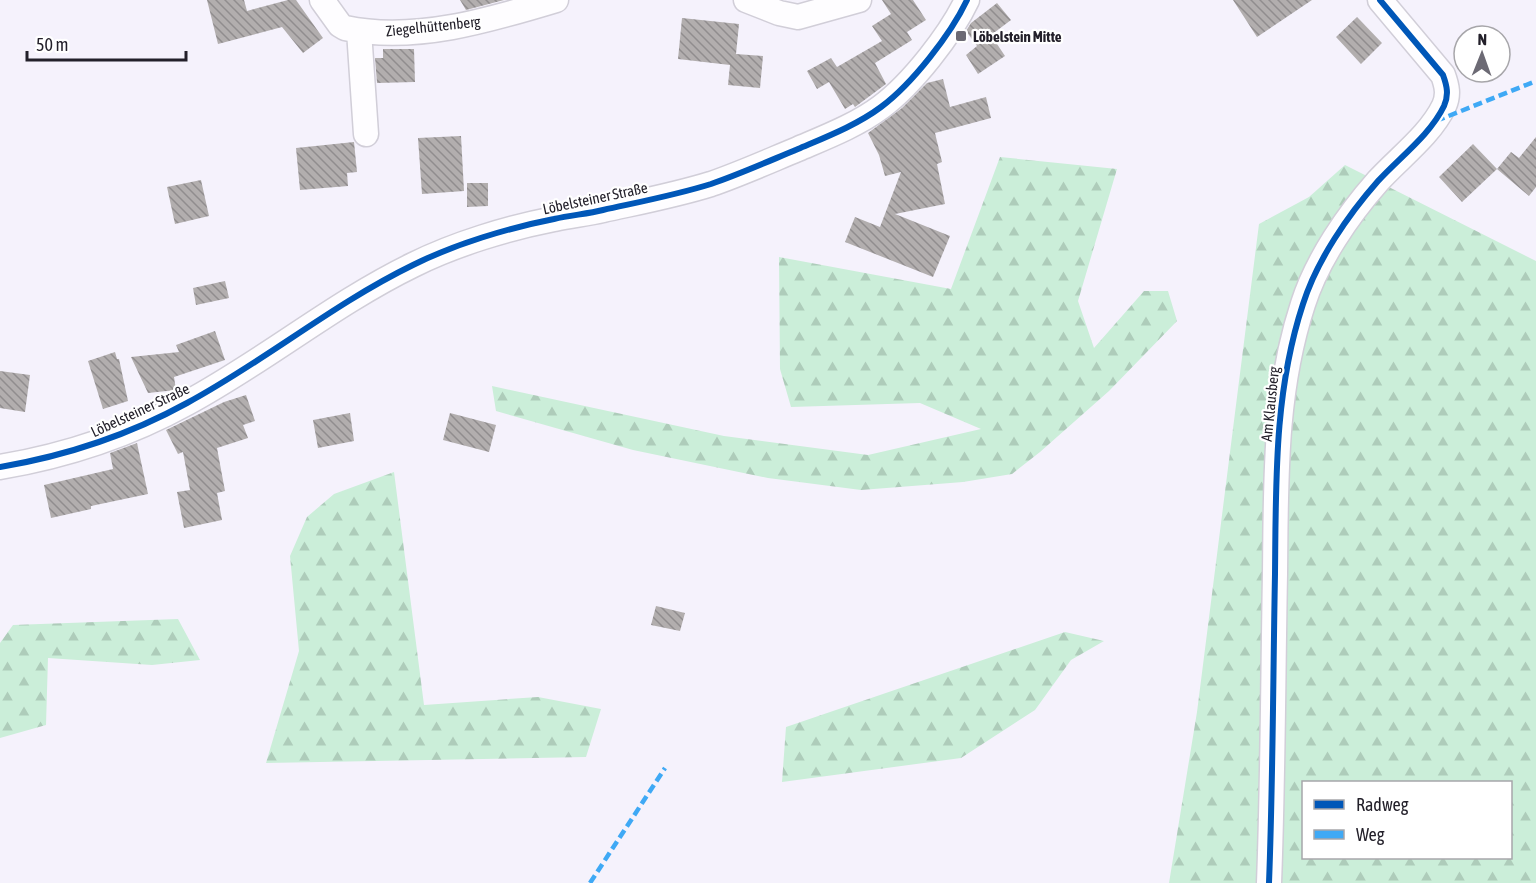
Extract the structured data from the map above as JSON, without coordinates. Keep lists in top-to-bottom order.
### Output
{
  "streets": {
    "street": ["Ziegelhüttenberg", "Löbelsteiner Straße", "Am Klausberg"]
  },
  "places": {
    "transit": ["Löbelstein Mitte"]
  },
  "legend": ["Radweg", "Weg"],
  "scale_bar": "50 m",
  "north": "top"
}
